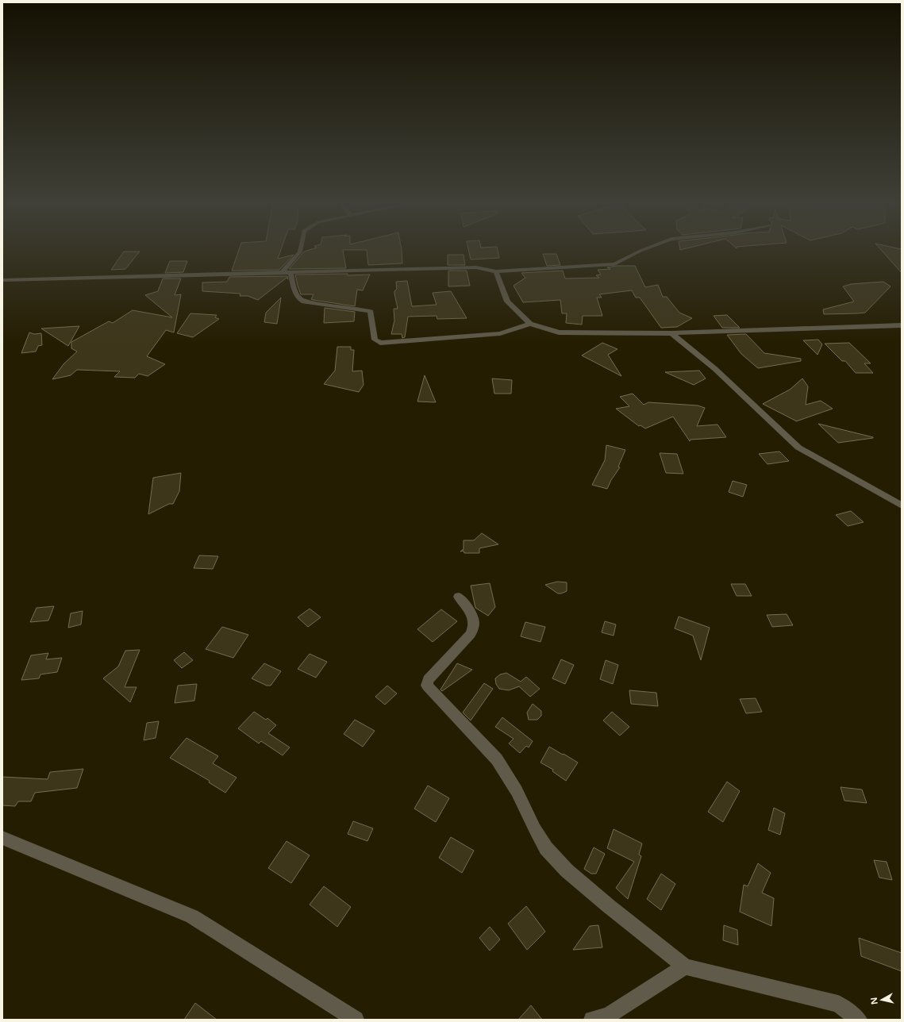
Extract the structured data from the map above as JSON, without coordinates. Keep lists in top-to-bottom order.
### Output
{
  "north": "left"
}
